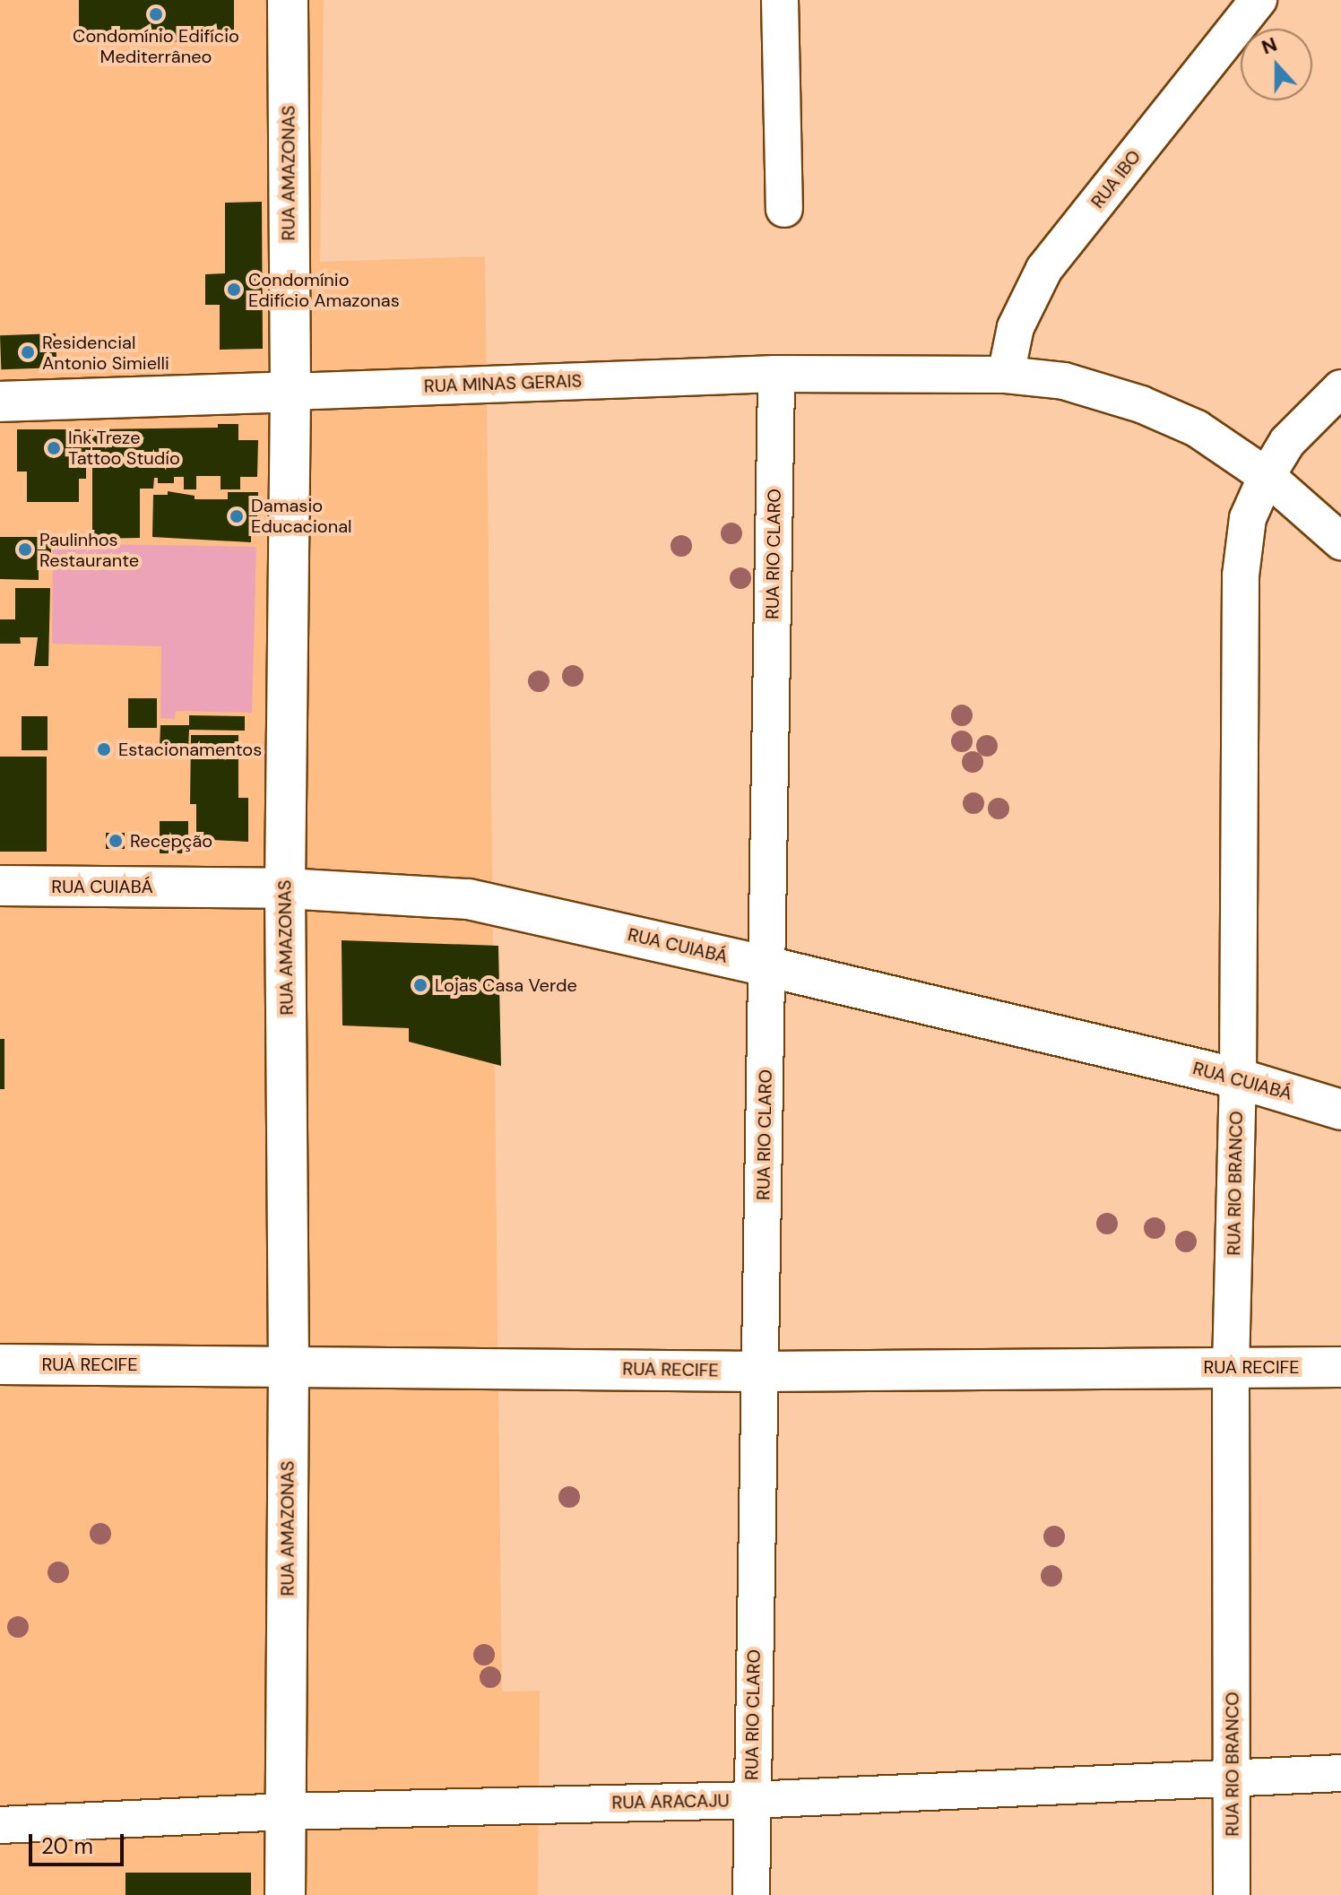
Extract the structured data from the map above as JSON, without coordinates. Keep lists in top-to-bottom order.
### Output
{
  "streets": {
    "main road": [
      "RUA AMAZONAS",
      "RUA MINAS GERAIS",
      "RUA CUIABÁ",
      "RUA RECIFE"
    ],
    "street": [
      "RUA IBO",
      "RUA RIO CLARO",
      "RUA RIO BRANCO",
      "RUA ARACAJU"
    ]
  },
  "crossings": [
    ["RUA AMAZONAS", "RUA MINAS GERAIS"],
    ["RUA AMAZONAS", "RUA CUIABÁ"],
    ["RUA AMAZONAS", "RUA RECIFE"],
    ["RUA AMAZONAS", "RUA ARACAJU"],
    ["RUA IBO", "RUA MINAS GERAIS"],
    ["RUA MINAS GERAIS", "RUA RIO CLARO"],
    ["RUA MINAS GERAIS", "RUA RIO BRANCO"],
    ["RUA RIO CLARO", "RUA CUIABÁ"],
    ["RUA RIO CLARO", "RUA RECIFE"],
    ["RUA RIO CLARO", "RUA ARACAJU"],
    ["RUA CUIABÁ", "RUA RIO BRANCO"],
    ["RUA RIO BRANCO", "RUA RECIFE"],
    ["RUA RIO BRANCO", "RUA ARACAJU"]
  ],
  "places": [
    "Condomínio Edifício Mediterrâneo",
    "Condomínio Edifício Amazonas",
    "Residencial Antonio Simielli",
    "Ink Treze Tattoo Studio",
    "Damasio Educacional",
    "Paulinhos Restaurante",
    "Estacionamentos",
    "Recepção",
    "Lojas Casa Verde"
  ],
  "scale_bar": "20 m",
  "north": "top"
}
